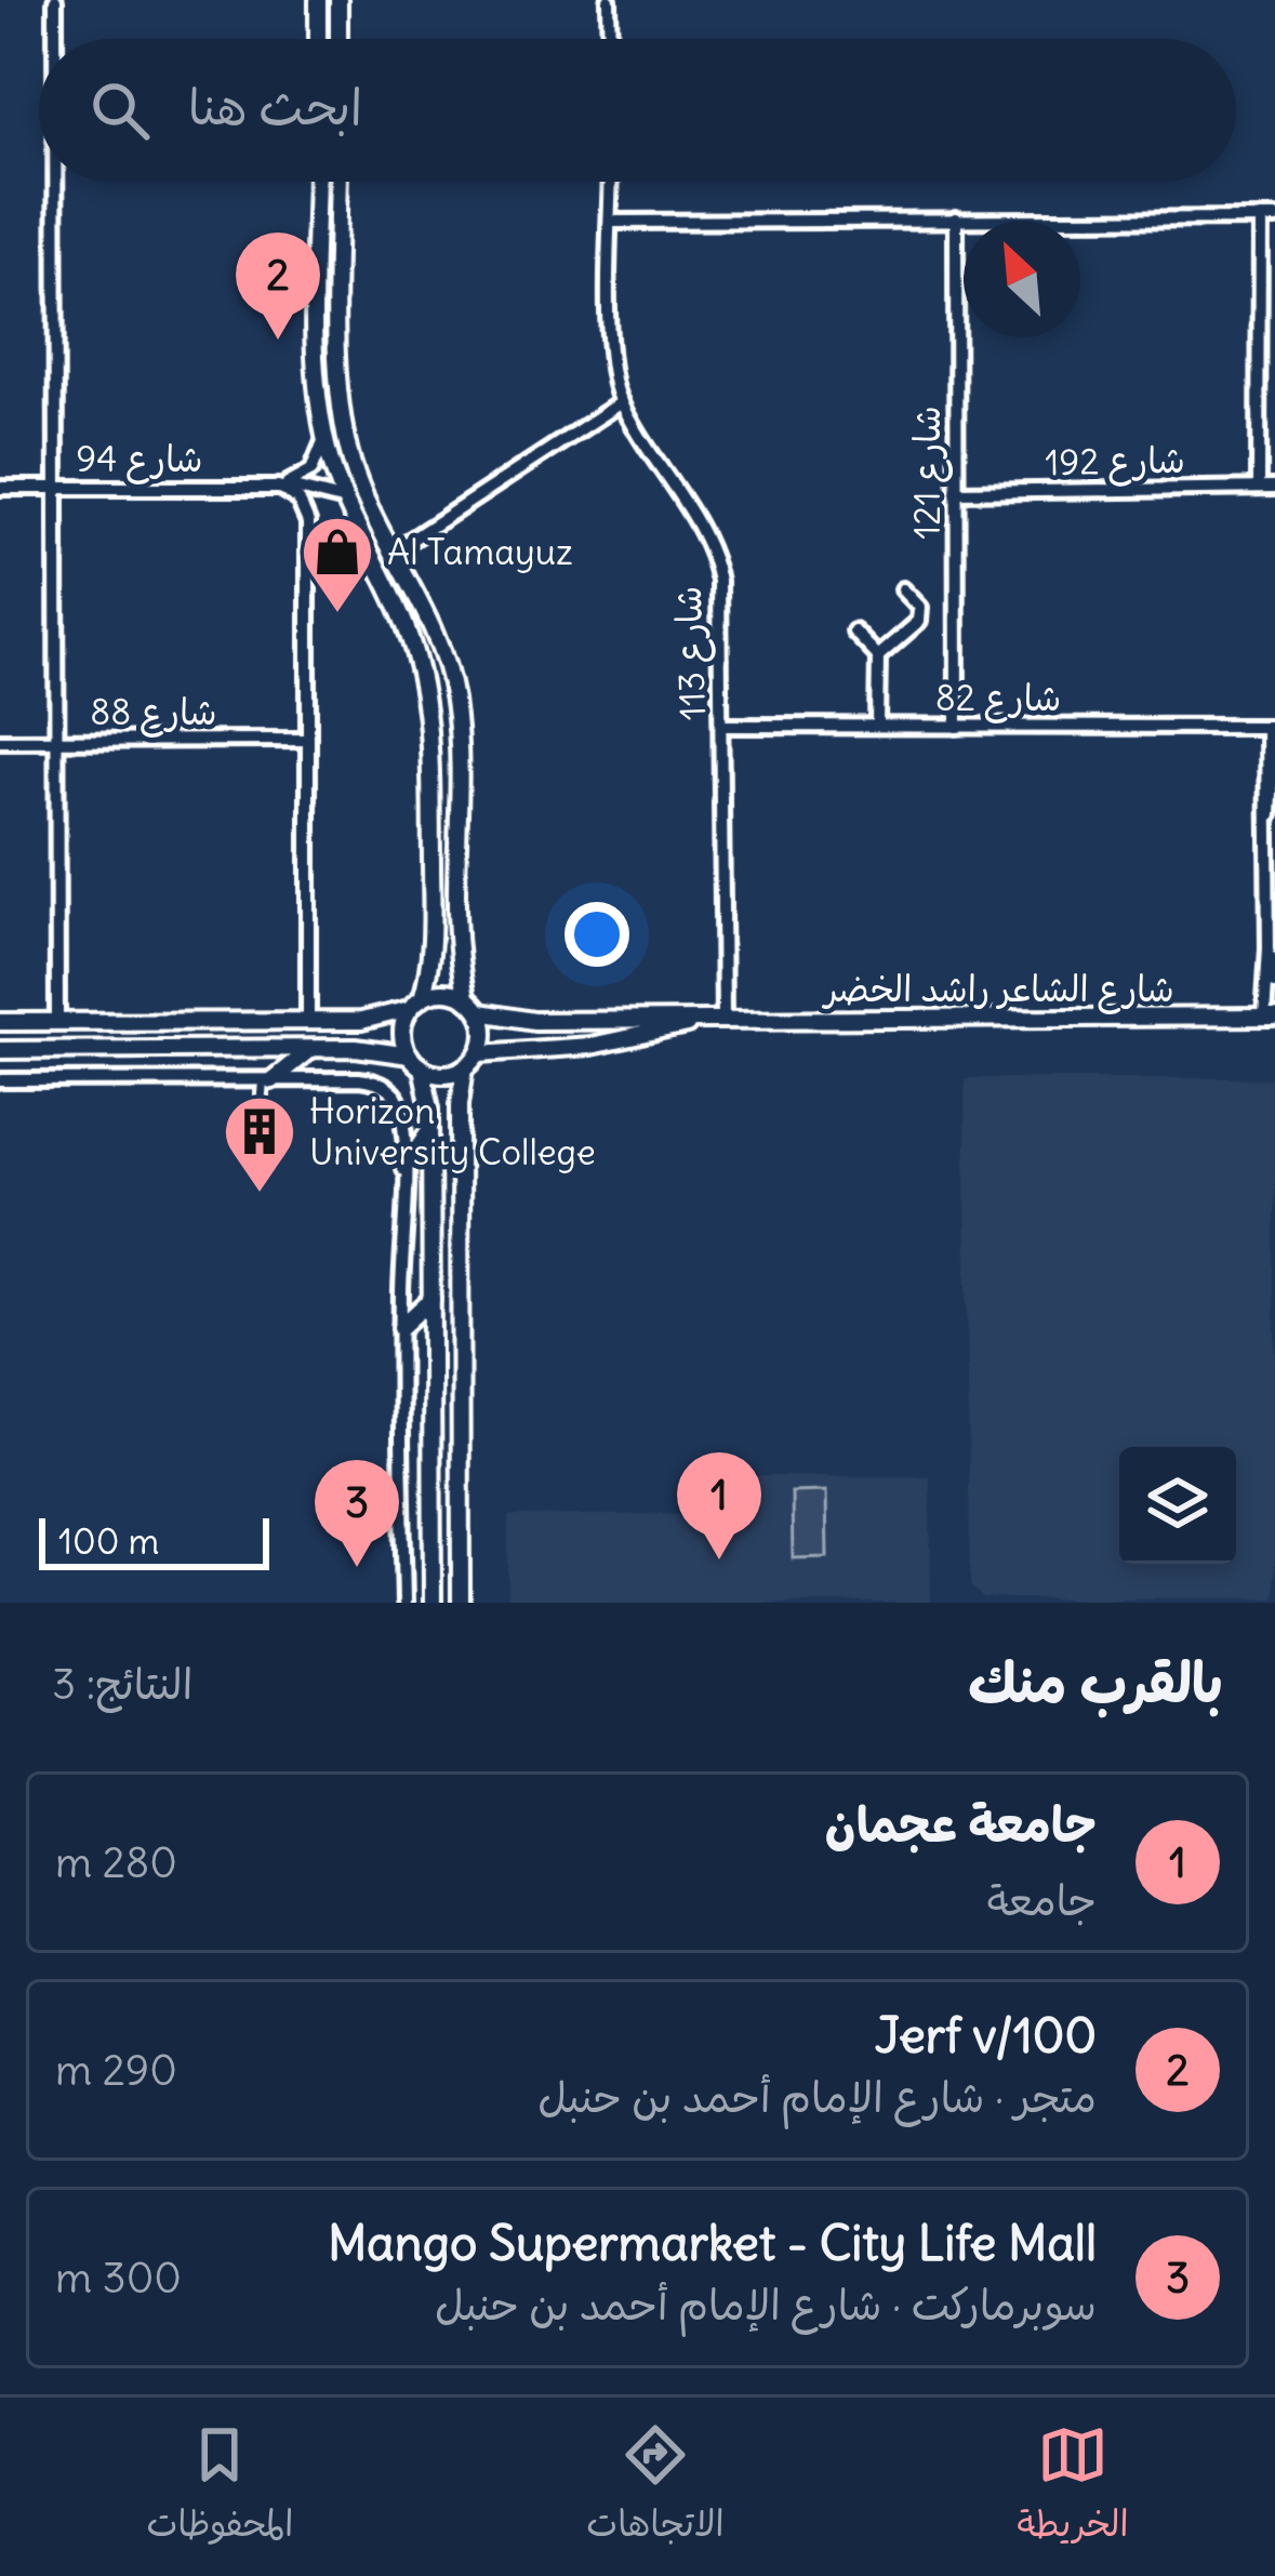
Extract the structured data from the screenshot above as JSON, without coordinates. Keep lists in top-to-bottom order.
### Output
{
  "streets": {
    "street": [
      "شارع 94",
      "شارع 192",
      "شارع 121",
      "شارع 113",
      "شارع 82",
      "شارع 88",
      "شارع الشاعر راشد الخضر"
    ]
  },
  "crossings": [
    ["شارع 192", "شارع 121"],
    ["شارع 121", "شارع 82"],
    ["شارع 113", "شارع 82"],
    ["شارع 113", "شارع الشاعر راشد الخضر"]
  ],
  "places": {
    "shop": ["Al Tamayuz"],
    "building": ["Horizon University College"]
  },
  "scale_bar": "100 m",
  "north": "top left",
  "page": {
    "search": "ابحث هنا",
    "pins": ["2", "1", "3"],
    "scale": "100 m",
    "heading": ["بالقرب منك", "النتائج: 3"],
    "list": [
      {
        "mark": "1",
        "name": "جامعة عجمان",
        "note": "جامعة",
        "value": "280 m"
      },
      {
        "mark": "2",
        "name": "Jerf v/100",
        "note": "متجر · شارع الإمام أحمد بن حنبل",
        "value": "290 m"
      },
      {
        "mark": "3",
        "name": "Mango Supermarket - City Life Mall",
        "note": "سوبرماركت · شارع الإمام أحمد بن حنبل",
        "value": "300 m"
      }
    ],
    "nav": ["الخريطة", "الاتجاهات", "المحفوظات"]
  }
}
